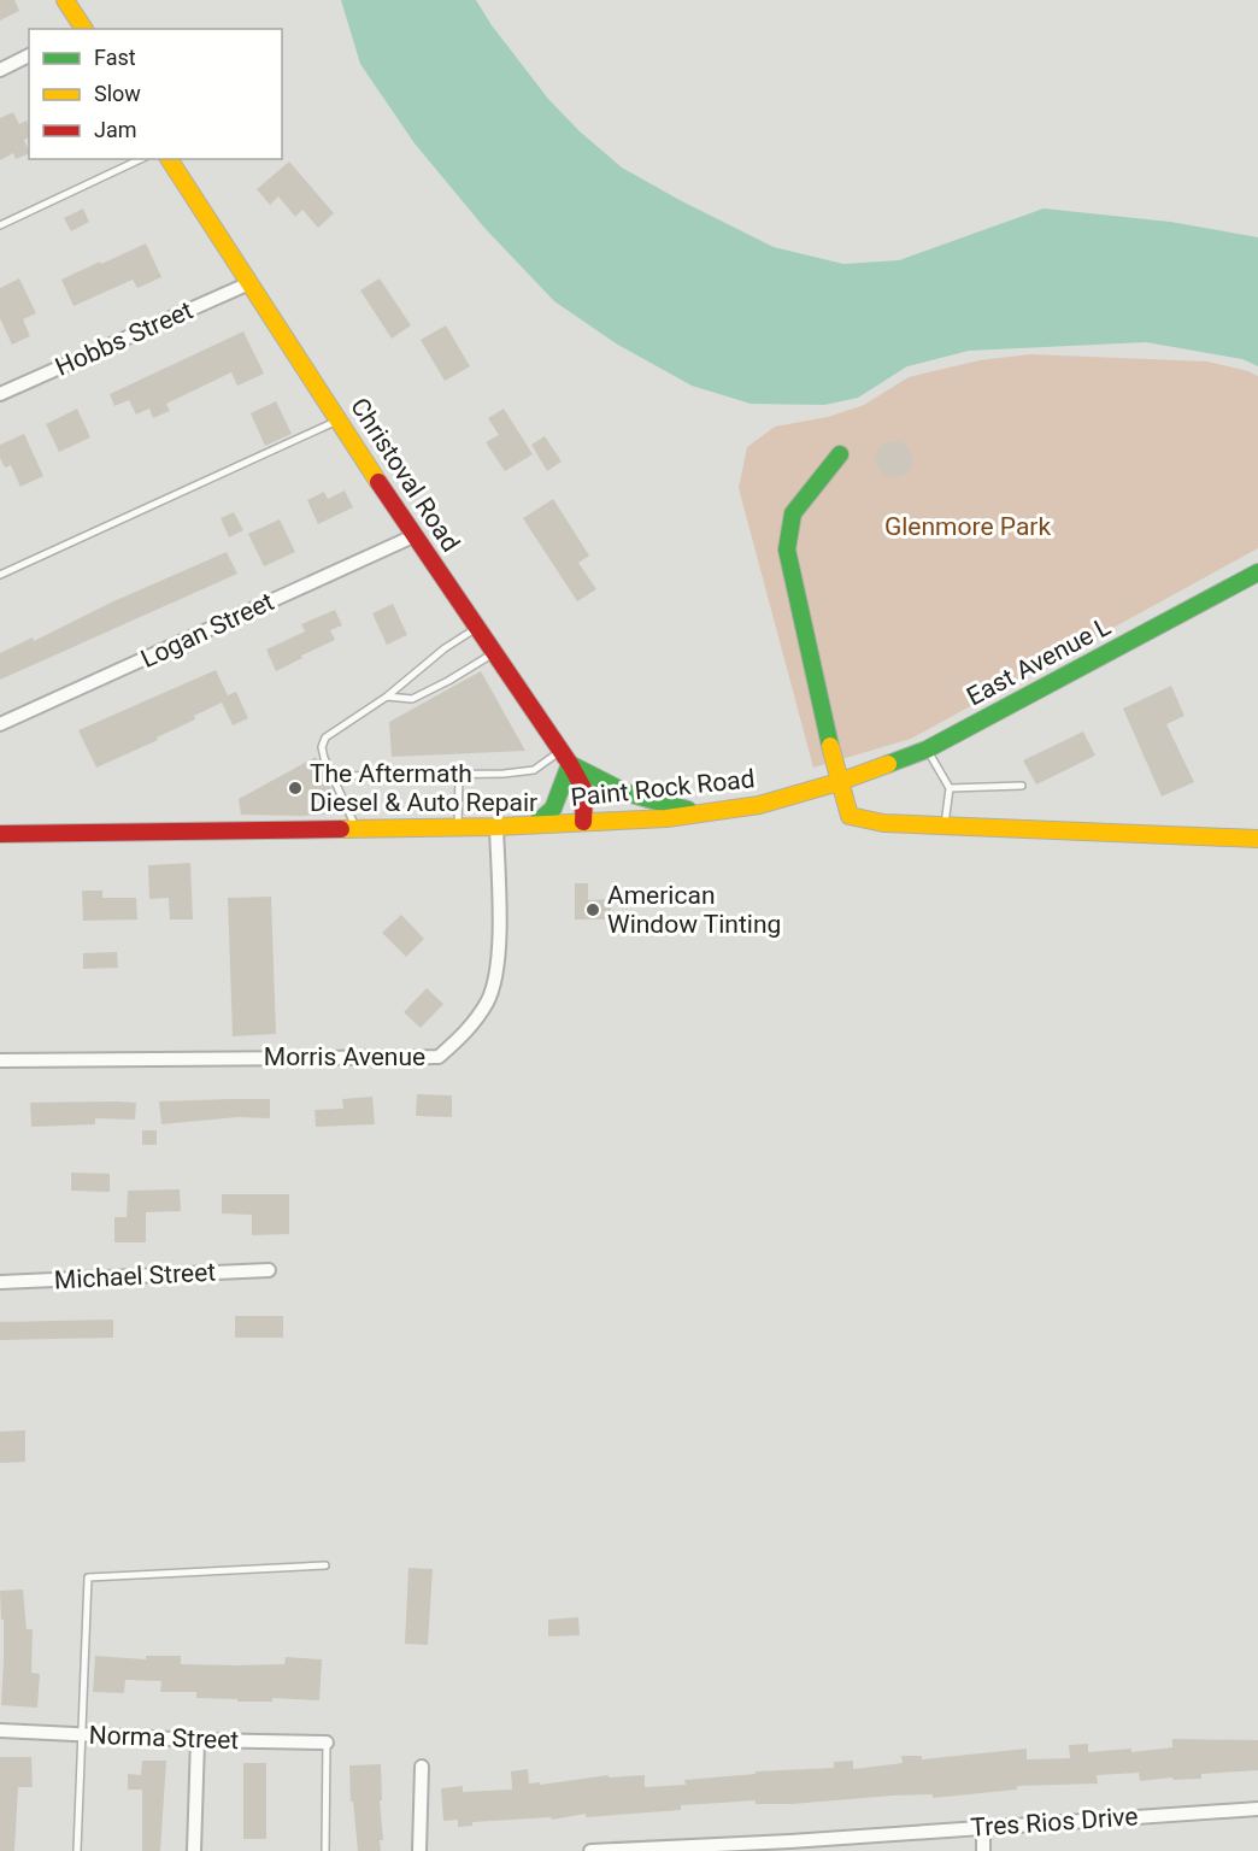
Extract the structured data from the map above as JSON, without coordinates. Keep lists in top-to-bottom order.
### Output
{
  "streets": {
    "street": [
      "Hobbs Street",
      "Christoval Road",
      "Logan Street",
      "East Avenue L",
      "Paint Rock Road",
      "Morris Avenue",
      "Michael Street",
      "Norma Street",
      "Tres Rios Drive"
    ]
  },
  "crossings": [
    ["Hobbs Street", "Christoval Road"],
    ["Christoval Road", "Logan Street"],
    ["Christoval Road", "Paint Rock Road"],
    ["East Avenue L", "Paint Rock Road"],
    ["Paint Rock Road", "Morris Avenue"]
  ],
  "parks": ["Glenmore Park"],
  "places": ["The Aftermath Diesel & Auto Repair", "American Window Tinting"],
  "legend": ["Fast", "Slow", "Jam"]
}
